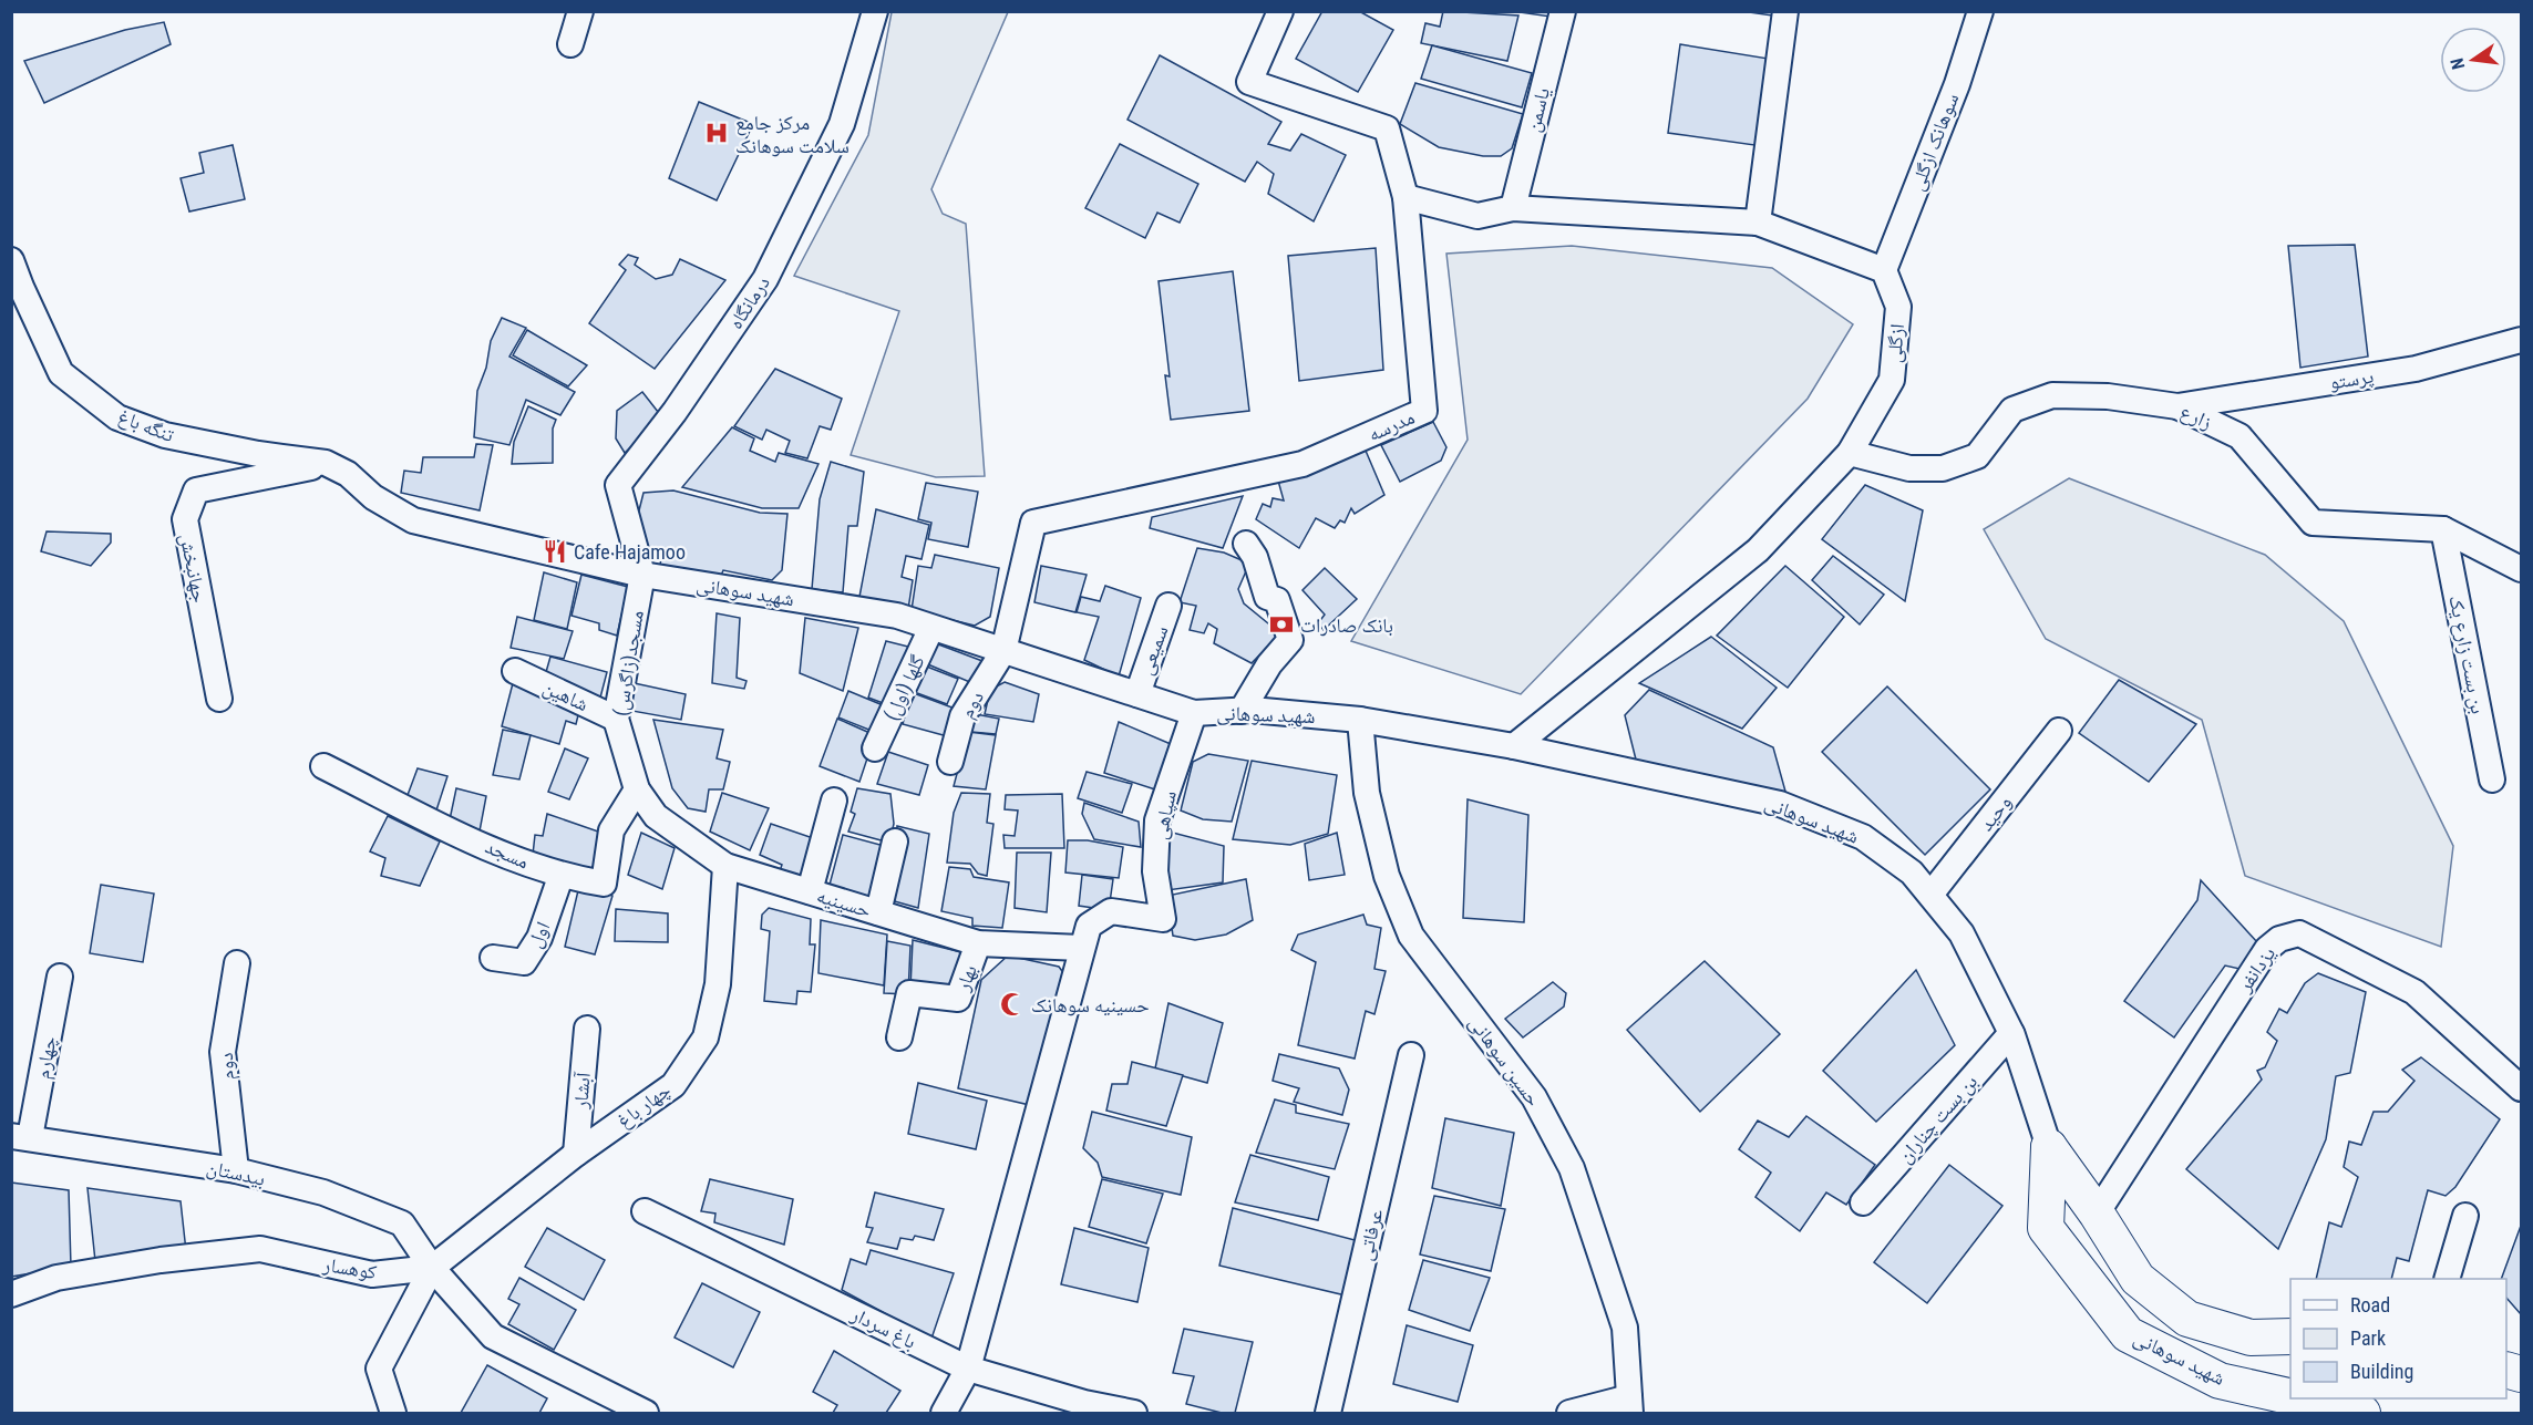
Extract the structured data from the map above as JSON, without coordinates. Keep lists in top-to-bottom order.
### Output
{
  "streets": {
    "main road": ["شهید سوهانی"],
    "street": [
      "یاسمن",
      "سوهانک ازگلی",
      "درمانگاه",
      "ازگلی",
      "پرستو",
      "زارع",
      "تنگه باغ",
      "مدرسه",
      "جهانبخش",
      "سمیعی",
      "بن بست زارع یک",
      "مسجد(زاگرس)",
      "گلها (اول)",
      "شاهین",
      "دوم",
      "وحید",
      "سپاهی",
      "مسجد",
      "حسینیه",
      "اول",
      "یزدانفر",
      "بهار",
      "چهارم",
      "حسین سوهانی",
      "آبشار",
      "چهار باغ",
      "بن بست چناران",
      "بیدستان",
      "عرفاتی",
      "کوهسار",
      "باغ سردار"
    ]
  },
  "crossings": [
    ["سوهانک ازگلی", "ازگلی"],
    ["درمانگاه", "شهید سوهانی"],
    ["درمانگاه", "مسجد(زاگرس)"],
    ["ازگلی", "زارع"],
    ["ازگلی", "شهید سوهانی"],
    ["پرستو", "زارع"],
    ["زارع", "بن بست زارع یک"],
    ["تنگه باغ", "جهانبخش"],
    ["تنگه باغ", "شهید سوهانی"],
    ["مدرسه", "شهید سوهانی"],
    ["مدرسه", "دوم"],
    ["جهانبخش", "شهید سوهانی"],
    ["شهید سوهانی", "سمیعی"],
    ["شهید سوهانی", "مسجد(زاگرس)"],
    ["شهید سوهانی", "گلها (اول)"],
    ["شهید سوهانی", "دوم"],
    ["شهید سوهانی", "وحید"],
    ["شهید سوهانی", "سپاهی"],
    ["شهید سوهانی", "یزدانفر"],
    ["شهید سوهانی", "حسین سوهانی"],
    ["شهید سوهانی", "بن بست چناران"],
    ["مسجد(زاگرس)", "شاهین"],
    ["مسجد(زاگرس)", "مسجد"],
    ["مسجد(زاگرس)", "حسینیه"],
    ["دوم", "بیدستان"],
    ["سپاهی", "حسینیه"],
    ["مسجد", "حسینیه"],
    ["مسجد", "اول"],
    ["حسینیه", "بهار"],
    ["حسینیه", "چهار باغ"],
    ["چهارم", "بیدستان"],
    ["آبشار", "چهار باغ"],
    ["چهار باغ", "بیدستان"],
    ["چهار باغ", "کوهسار"],
    ["بیدستان", "کوهسار"]
  ],
  "places": {
    "hospital": ["مرکز جامع سلامت سوهانک"],
    "restaurant": ["Cafe Hajamoo"],
    "bank": ["بانک صادرات"],
    "mosque": ["حسینیه سوهانک"]
  },
  "legend": ["Road", "Park", "Building"],
  "north": "left"
}
